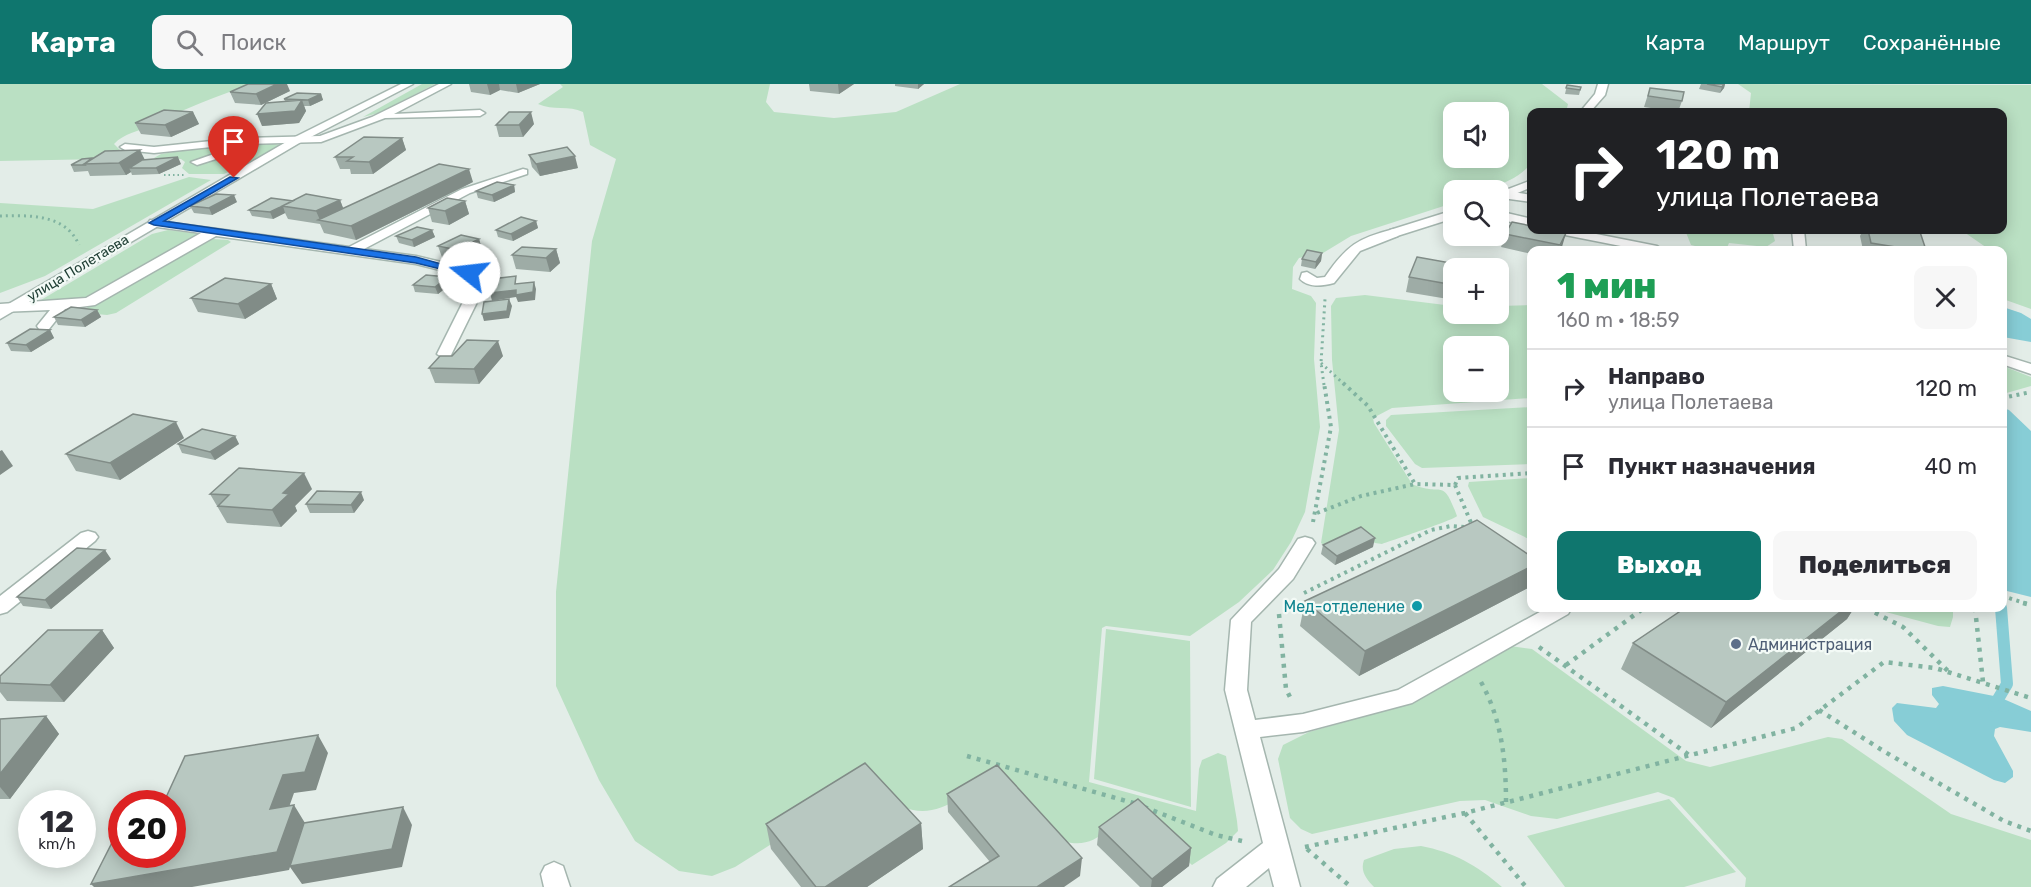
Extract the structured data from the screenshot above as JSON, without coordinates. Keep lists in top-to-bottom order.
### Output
{
  "streets": {
    "street": ["улица Полетаева"]
  },
  "places": ["Мед-отделение", "Администрация"],
  "page": {
    "header": "Карта",
    "search": "Поиск",
    "nav": ["Карта", "Маршрут", "Сохранённые"],
    "map_buttons": ["+", "−"],
    "turn": ["120 m", "улица Полетаева"],
    "heading": ["1 мин", "160 m · 18:59"],
    "list": [
      {
        "name": "Направо",
        "note": "улица Полетаева",
        "value": "120 m"
      },
      {
        "name": "Пункт назначения",
        "value": "40 m"
      }
    ],
    "buttons": ["Выход", "Поделиться"],
    "speed": "12 km/h",
    "limit": "20"
  }
}
